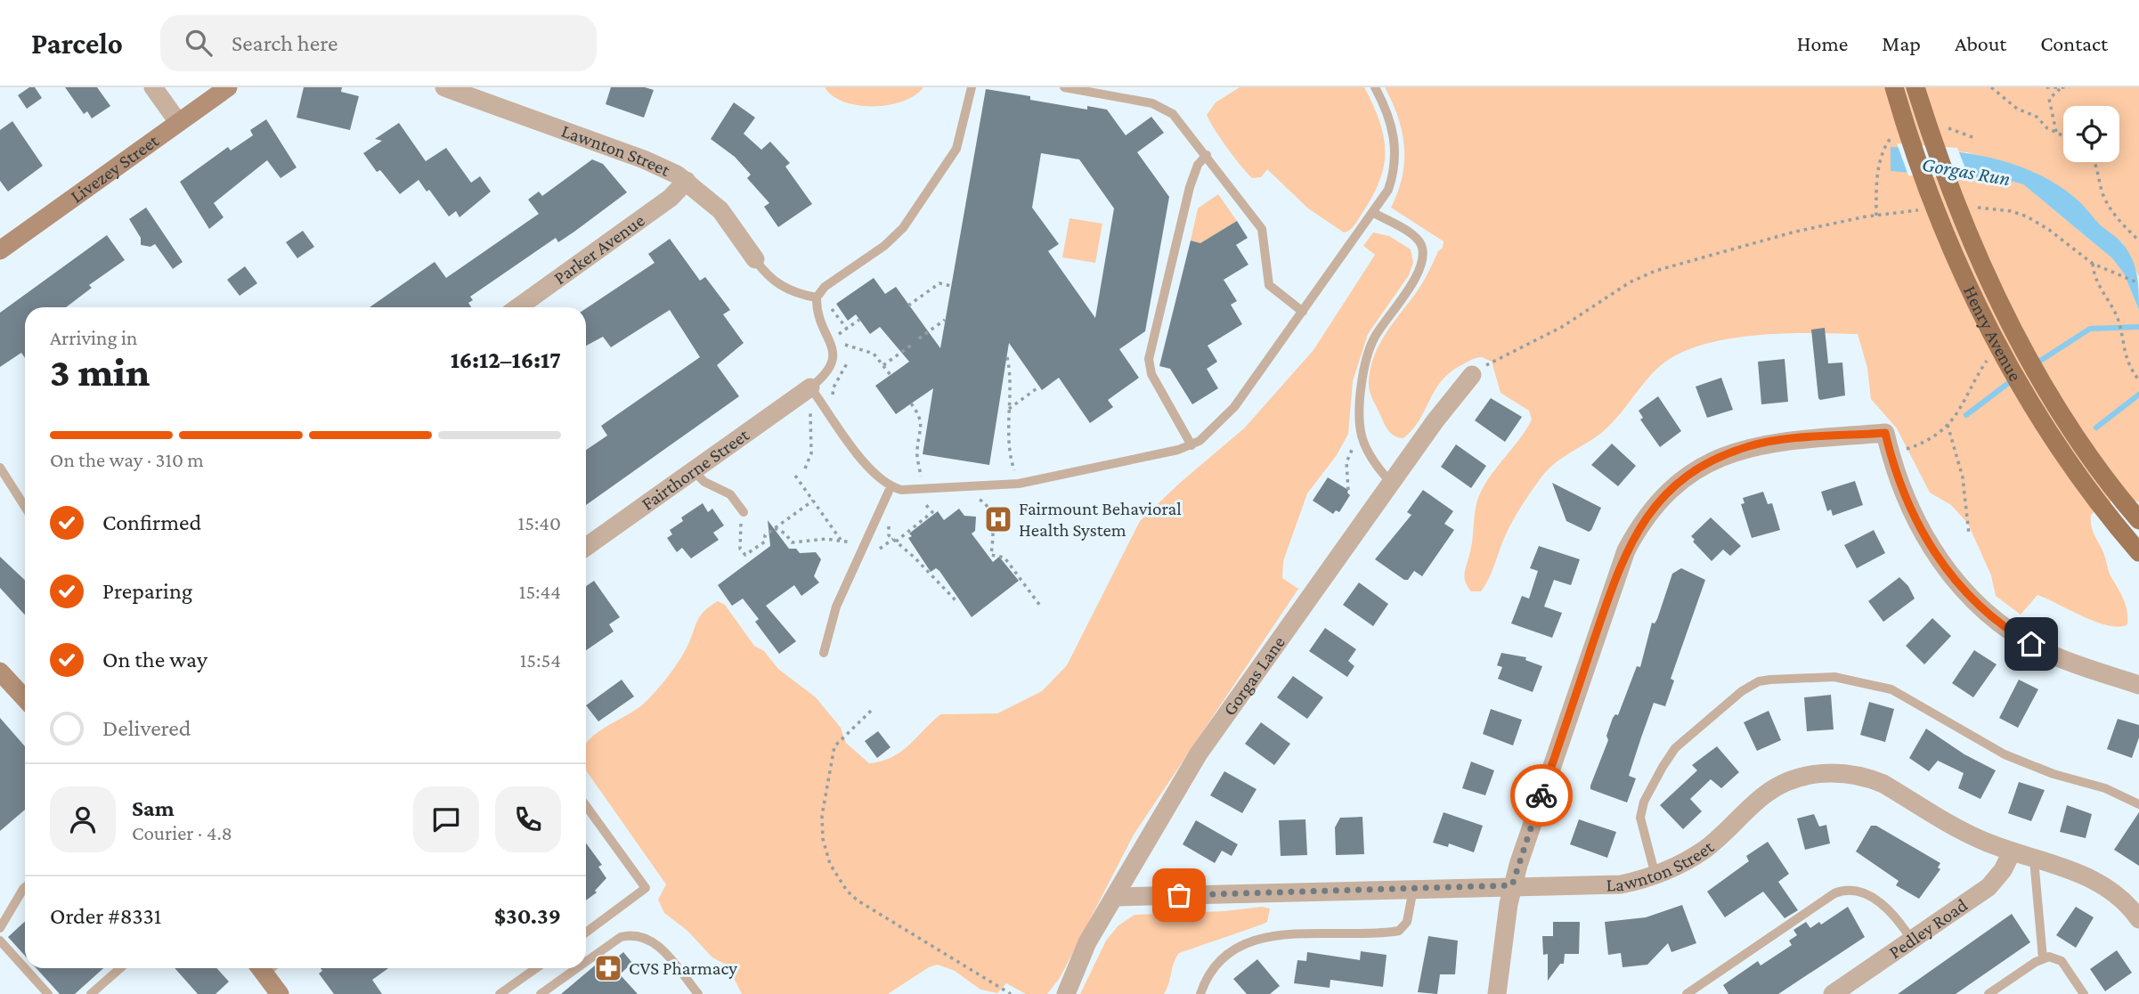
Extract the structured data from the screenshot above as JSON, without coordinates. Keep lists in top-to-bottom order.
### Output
{
  "streets": {
    "main road": ["Henry Avenue"],
    "street": [
      "Lawnton Street",
      "Livezey Street",
      "Parker Avenue",
      "Fairthorne Street",
      "Gorgas Lane",
      "Pedley Road"
    ]
  },
  "crossings": [
    ["Lawnton Street", "Parker Avenue"],
    ["Lawnton Street", "Gorgas Lane"],
    ["Lawnton Street", "Pedley Road"]
  ],
  "water": ["Gorgas Run"],
  "places": {
    "hospital": ["Fairmount Behavioral Health System"],
    "pharmacy": ["CVS Pharmacy"]
  },
  "page": {
    "header": "Parcelo",
    "search": "Search here",
    "nav": [
      "Home",
      "Map",
      "About",
      "Contact"
    ],
    "heading": ["3 min", "Arriving in", "16:12–16:17"],
    "panel": [
      "Sam",
      "Courier · 4.8",
      "Order #8331",
      "$30.39"
    ],
    "bar": "On the way · 310 m",
    "list": [
      ["Confirmed", "15:40"],
      ["Preparing", "15:44"],
      ["On the way", "15:54"],
      "Delivered"
    ]
  }
}
